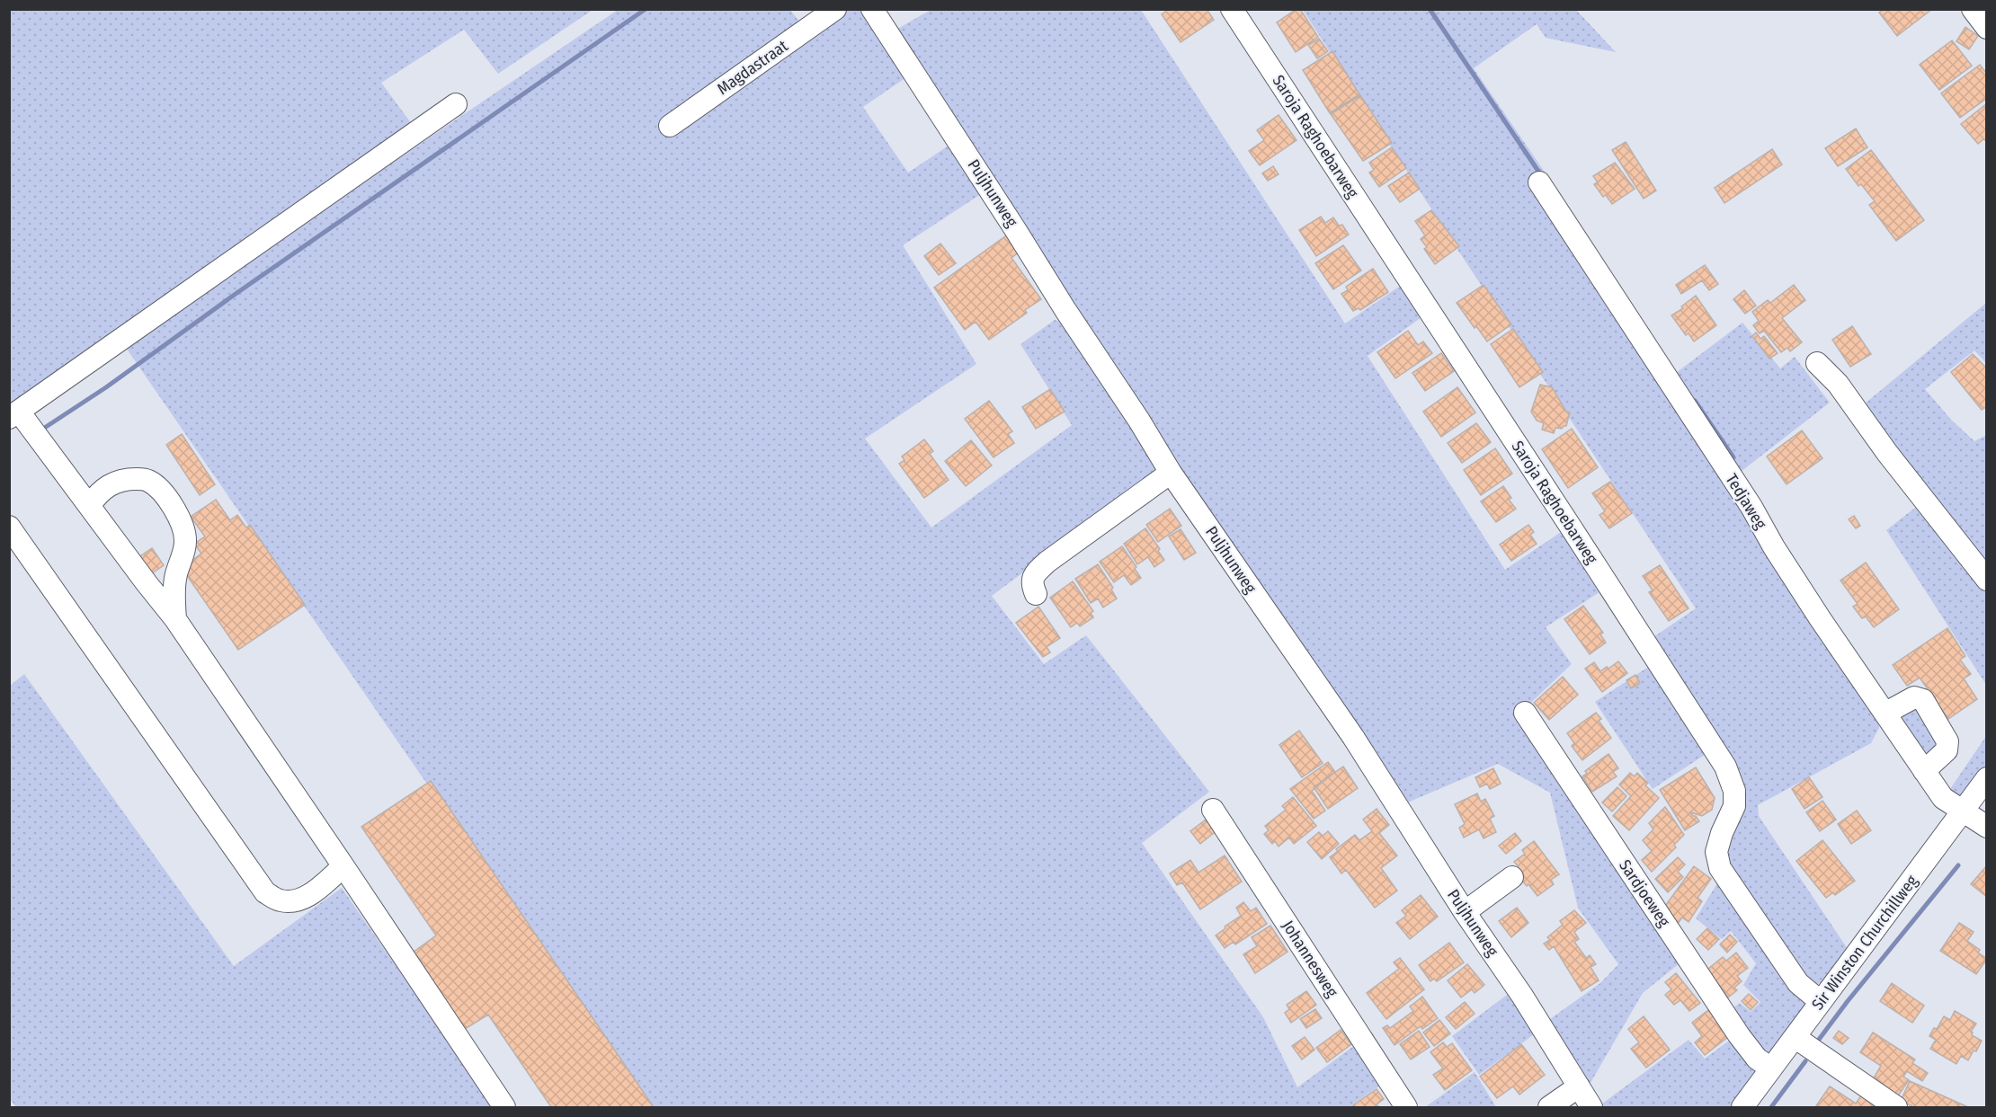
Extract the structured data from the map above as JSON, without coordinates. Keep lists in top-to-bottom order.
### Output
{
  "streets": {
    "street": [
      "Magdastraat",
      "Saroja Raghoebarweg",
      "Puljhunweg",
      "Tedjaweg",
      "Sardjoeweg",
      "Sir Winston Churchillweg",
      "Johannesweg"
    ]
  },
  "crossings": [
    ["Saroja Raghoebarweg", "Sir Winston Churchillweg"],
    ["Tedjaweg", "Sir Winston Churchillweg"],
    ["Sardjoeweg", "Sir Winston Churchillweg"]
  ]
}
